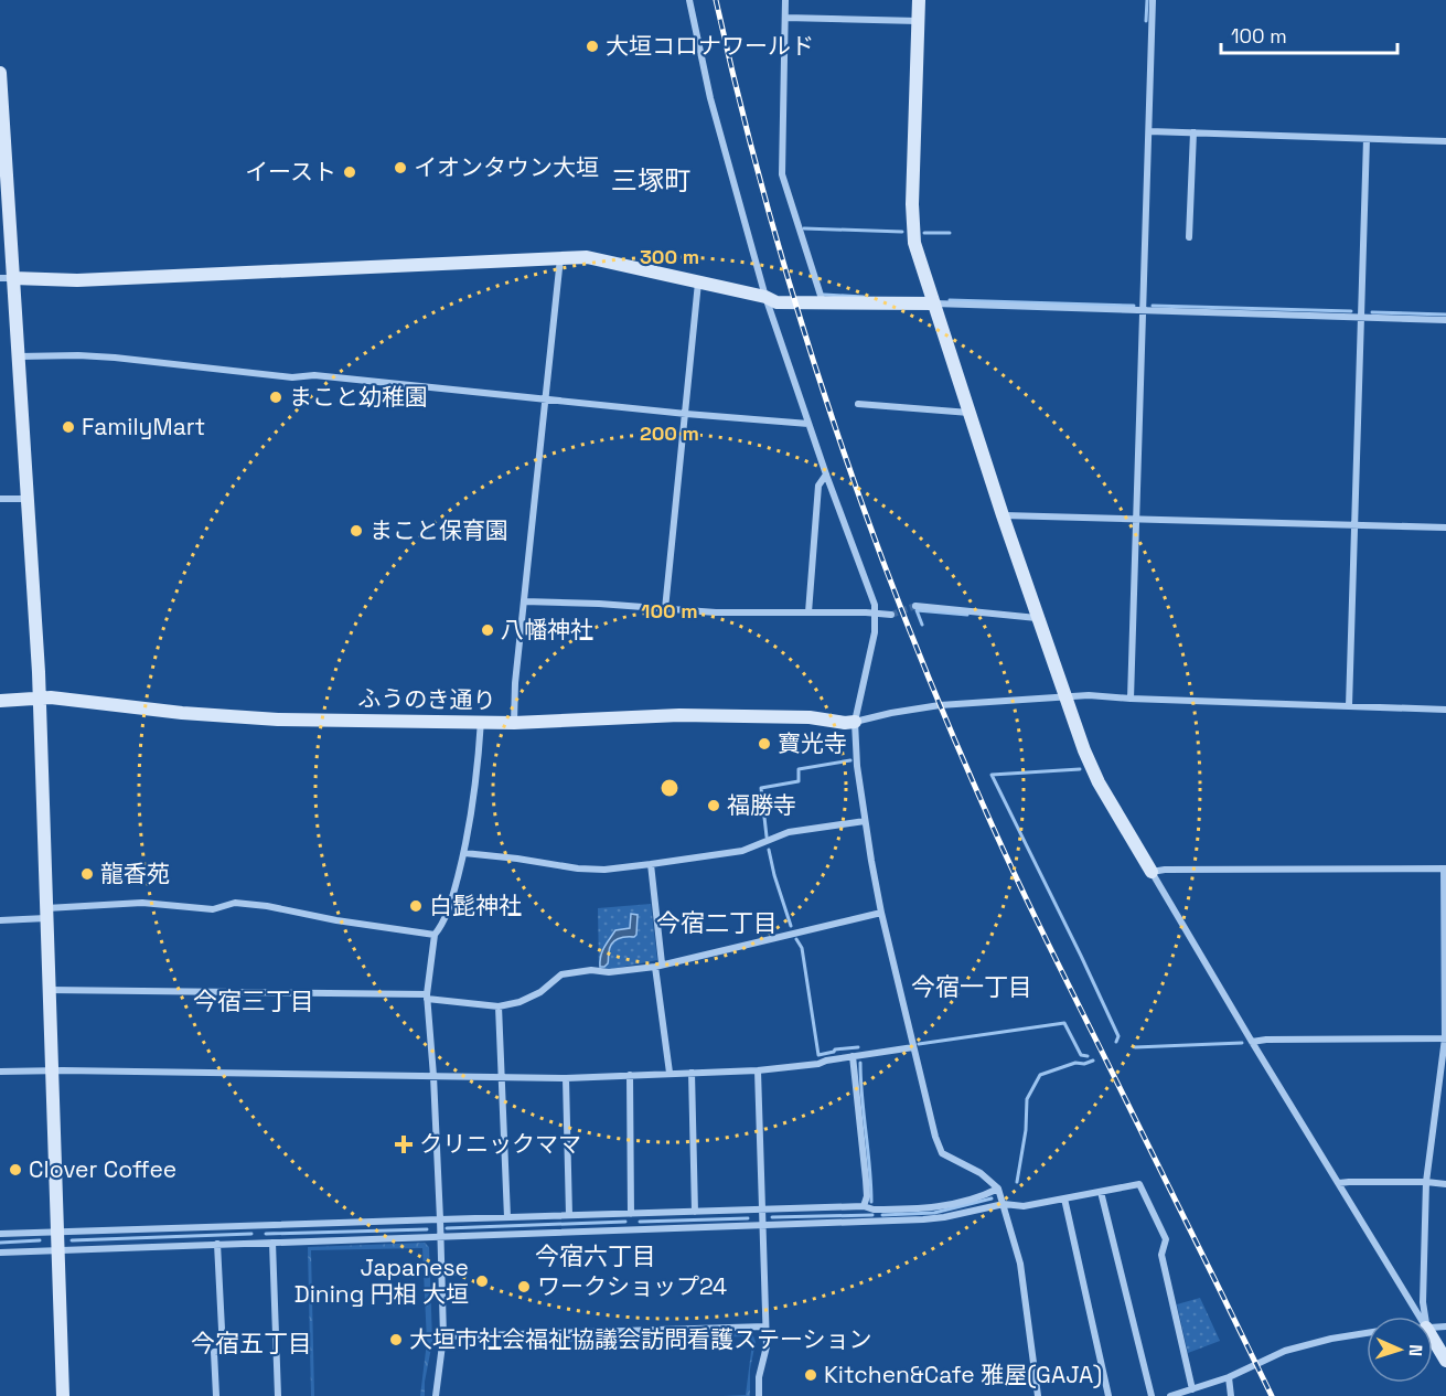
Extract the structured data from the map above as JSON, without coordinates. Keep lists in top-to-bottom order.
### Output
{
  "streets": {
    "street": ["ふうのき通り"]
  },
  "districts": [
    "三塚町",
    "今宿二丁目",
    "今宿一丁目",
    "今宿三丁目",
    "今宿六丁目",
    "今宿五丁目"
  ],
  "places": {
    "other": [
      "大垣コロナワールド",
      "イオンタウン大垣",
      "イースト",
      "まこと幼稚園",
      "FamilyMart",
      "まこと保育園",
      "八幡神社",
      "寶光寺",
      "福勝寺",
      "龍香苑",
      "白髭神社",
      "Clover Coffee",
      "Japanese Dining 円相 大垣",
      "ワークショップ24",
      "大垣市社会福祉協議会訪問看護ステーション",
      "Kitchen&Cafe 雅屋(GAJA)"
    ],
    "health": ["クリニックママ"]
  },
  "scale_bar": "100 m",
  "north": "right",
  "rings": ["300 m", "200 m", "100 m"]
}
